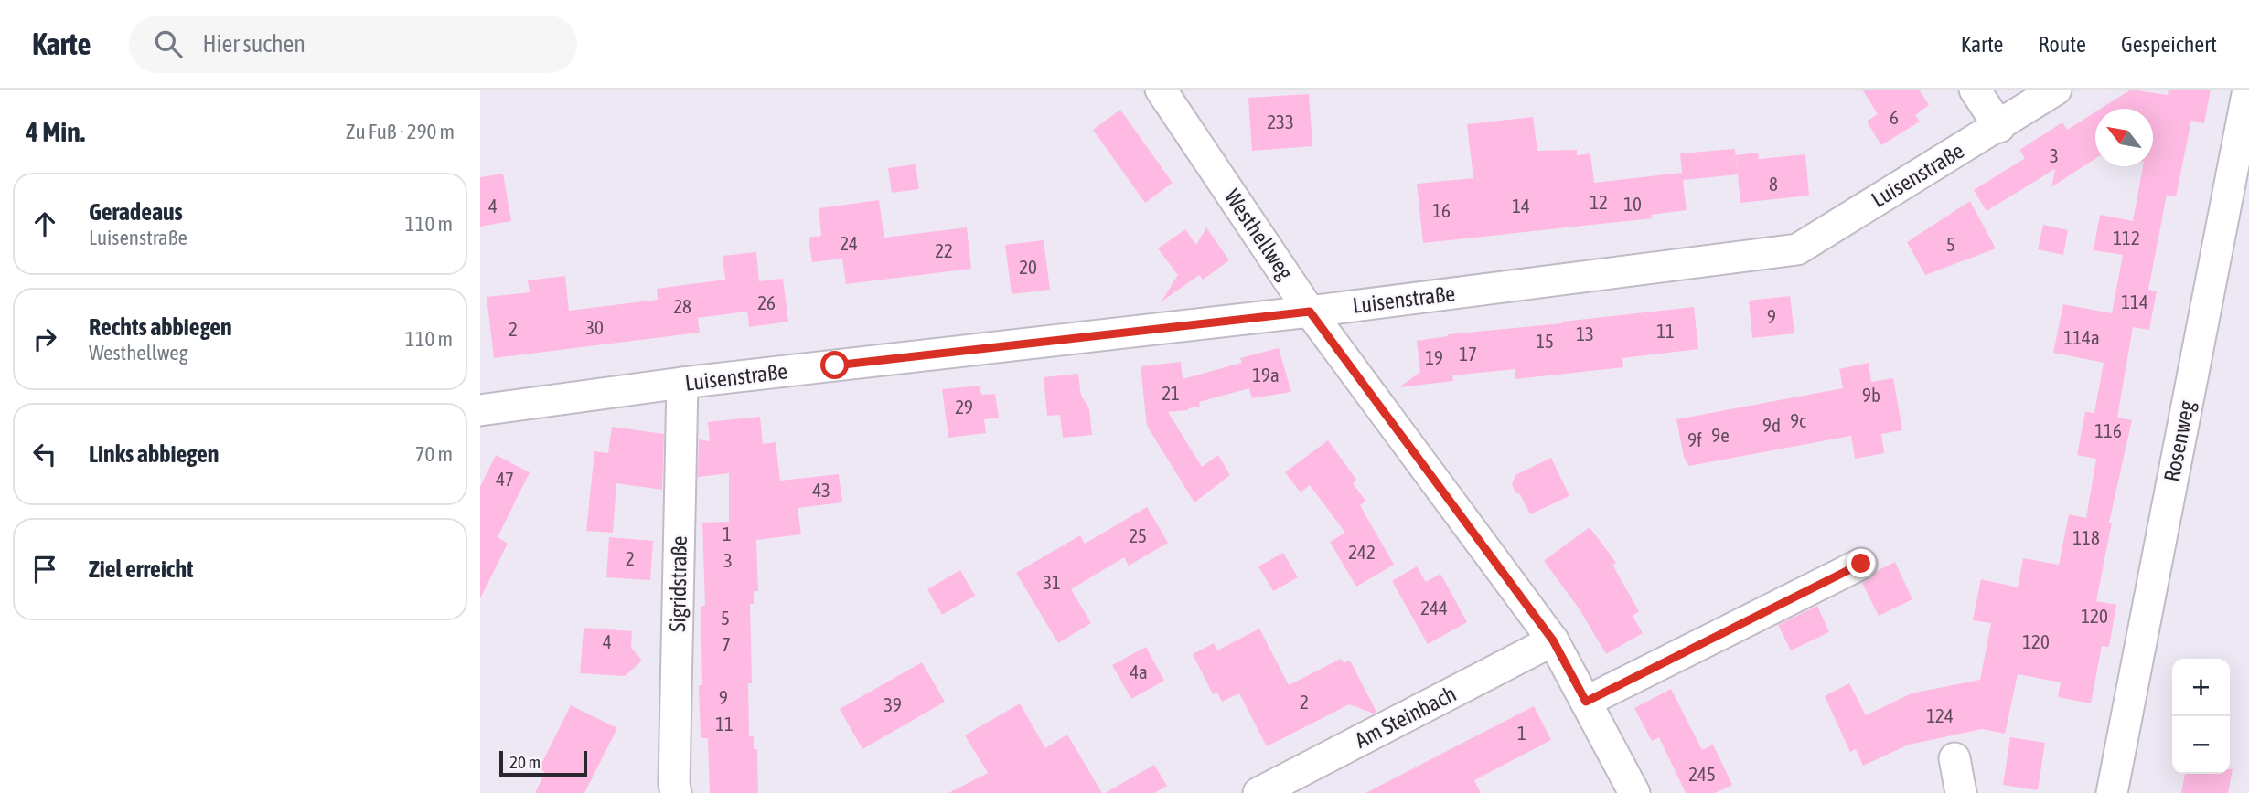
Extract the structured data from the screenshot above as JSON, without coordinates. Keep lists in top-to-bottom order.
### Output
{
  "streets": {
    "street": [
      "Luisenstraße",
      "Westhellweg",
      "Rosenweg",
      "Sigridstraße",
      "Am Steinbach"
    ]
  },
  "crossings": [
    ["Luisenstraße", "Westhellweg"],
    ["Luisenstraße", "Sigridstraße"],
    ["Westhellweg", "Am Steinbach"]
  ],
  "house_numbers": [
    "6",
    "233",
    "3",
    "8",
    "12",
    "10",
    "4",
    "14",
    "16",
    "112",
    "24",
    "5",
    "22",
    "20",
    "114",
    "26",
    "28",
    "9",
    "30",
    "2",
    "11",
    "13",
    "114a",
    "15",
    "17",
    "19",
    "19a",
    "21",
    "9b",
    "29",
    "9c",
    "9d",
    "116",
    "9e",
    "9f",
    "47",
    "43",
    "1",
    "25",
    "118",
    "242",
    "2",
    "3",
    "31",
    "244",
    "120",
    "5",
    "4",
    "120",
    "7",
    "4a",
    "9",
    "2",
    "39",
    "124",
    "11",
    "1",
    "245"
  ],
  "scale_bar": "20 m",
  "north": "top left",
  "page": {
    "header": "Karte",
    "search": "Hier suchen",
    "nav": ["Karte", "Route", "Gespeichert"],
    "heading": ["4 Min.", "Zu Fuß · 290 m"],
    "list": [
      ["Geradeaus", "Luisenstraße", "110 m"],
      ["Rechts abbiegen", "Westhellweg", "110 m"],
      ["Links abbiegen", "70 m"],
      "Ziel erreicht"
    ],
    "map_buttons": ["+", "−"],
    "scale": "20 m"
  }
}
